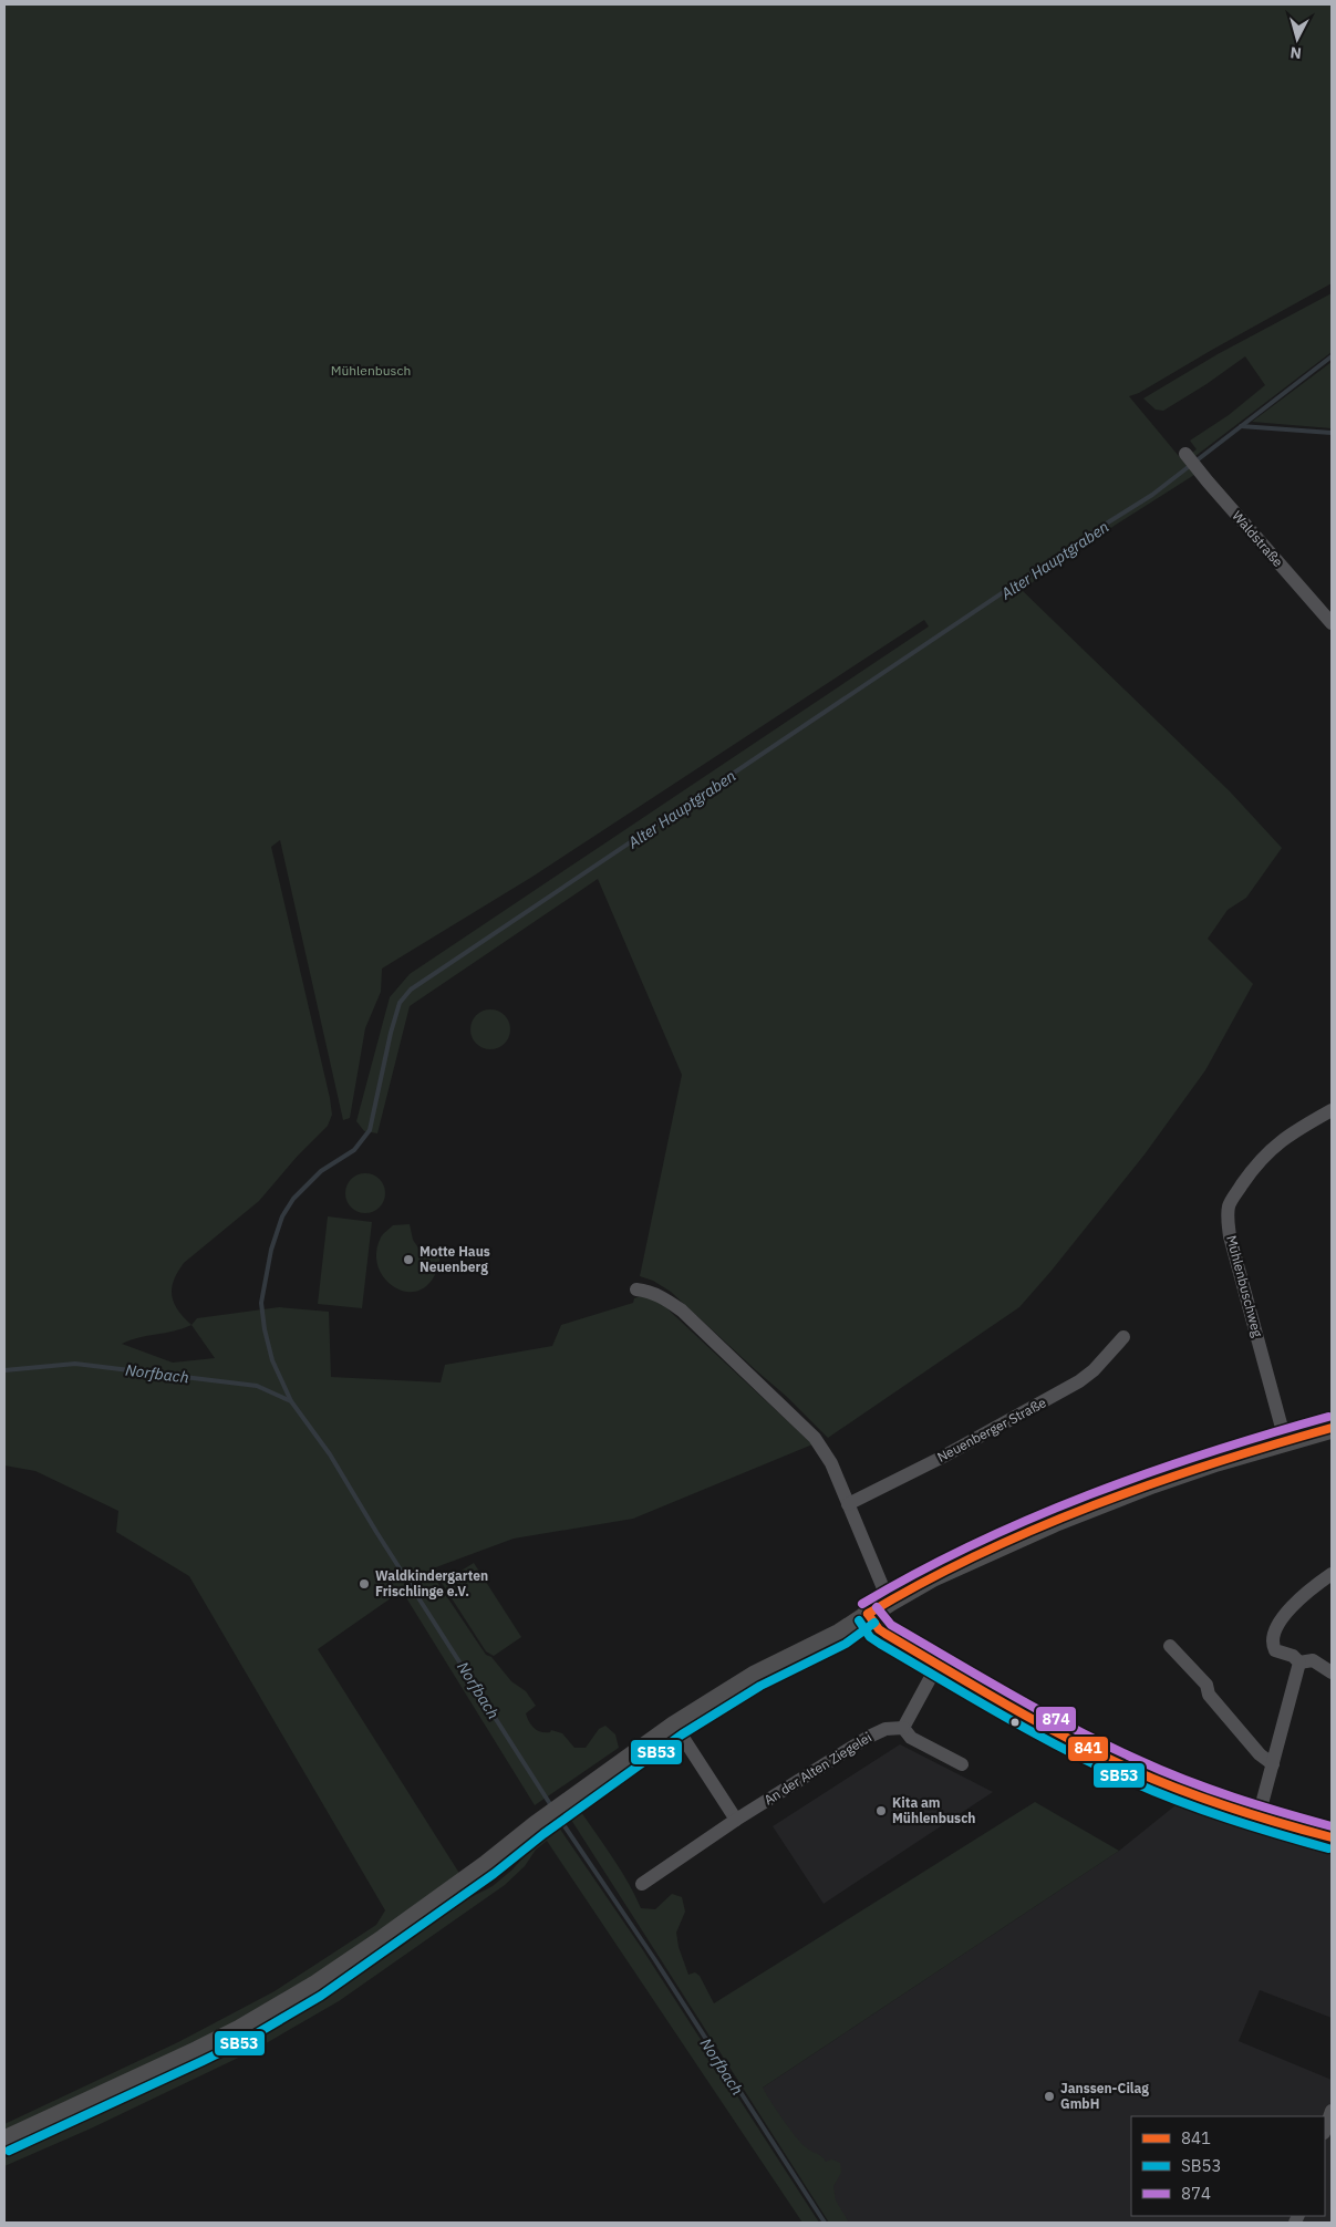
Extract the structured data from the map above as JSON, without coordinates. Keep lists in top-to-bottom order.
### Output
{
  "streets": {
    "street": [
      "Waldstraße",
      "Mühlenbuschweg",
      "Neuenberger Straße",
      "An der Alten Ziegelei"
    ]
  },
  "water": ["Alter Hauptgraben", "Norfbach"],
  "parks": ["Mühlenbusch"],
  "places": [
    "Motte Haus Neuenberg",
    "Waldkindergarten Frischlinge e.V.",
    "Kita am Mühlenbusch",
    "Janssen-Cilag GmbH"
  ],
  "lines": ["transit line 874", "transit line 841", "transit line SB53"],
  "legend": ["841", "SB53", "874"],
  "north": "bottom"
}
